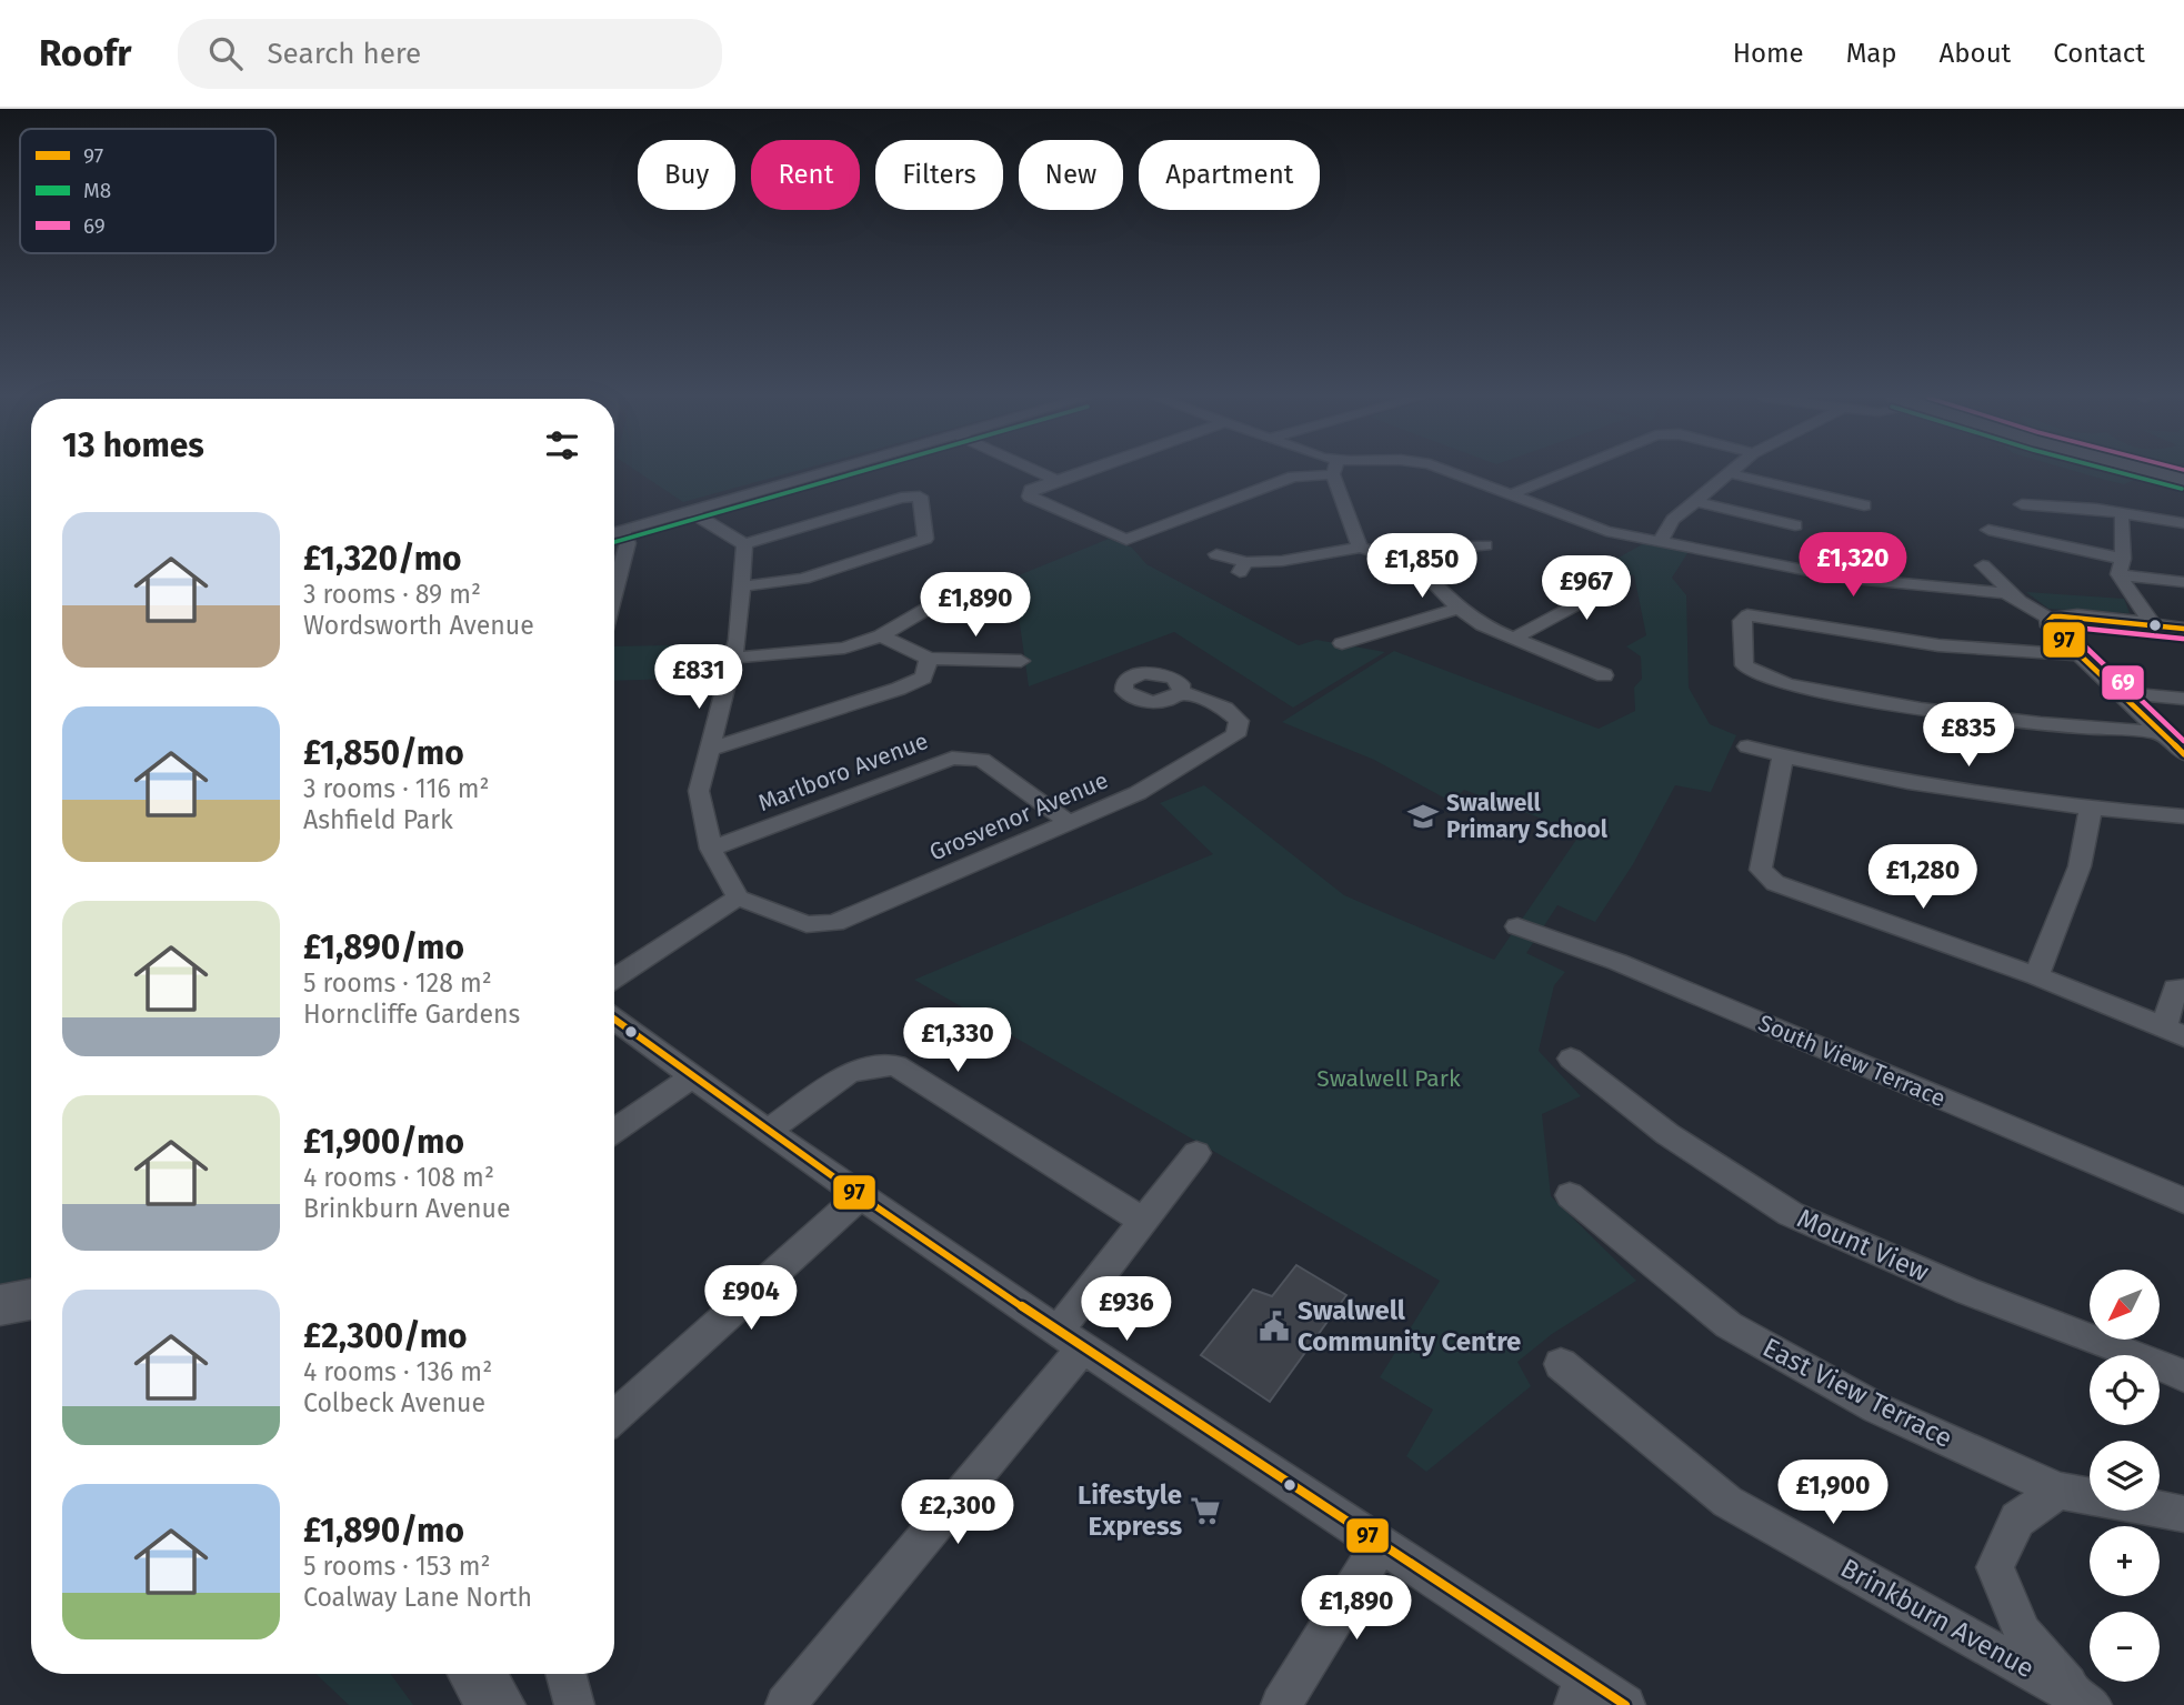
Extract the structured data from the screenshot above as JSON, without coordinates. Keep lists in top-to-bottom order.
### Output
{
  "streets": {
    "street": [
      "Marlboro Avenue",
      "Grosvenor Avenue",
      "South View Terrace",
      "Mount View",
      "East View Terrace",
      "Brinkburn Avenue"
    ]
  },
  "crossings": [
    ["Marlboro Avenue", "Grosvenor Avenue"]
  ],
  "parks": ["Swalwell Park"],
  "places": {
    "school or university": ["Swalwell Primary School"],
    "public building": ["Swalwell Community Centre"],
    "supermarket": ["Lifestyle Express"]
  },
  "lines": ["transit line M8", "transit line 97", "transit line 69"],
  "legend": ["97", "M8", "69"],
  "north": "bottom left",
  "page": {
    "header": "Roofr",
    "search": "Search here",
    "nav": [
      "Home",
      "Map",
      "About",
      "Contact"
    ],
    "chip": [
      "Buy",
      "Rent",
      "Filters",
      "New",
      "Apartment"
    ],
    "heading": "13 homes",
    "list": [
      {
        "name": "£1,320/mo",
        "note": "3 rooms · 89 m² · Wordsworth Avenue"
      },
      {
        "name": "£1,850/mo",
        "note": "3 rooms · 116 m² · Ashfield Park"
      },
      {
        "name": "£1,890/mo",
        "note": "5 rooms · 128 m² · Horncliffe Gardens"
      },
      {
        "name": "£1,900/mo",
        "note": "4 rooms · 108 m² · Brinkburn Avenue"
      },
      {
        "name": "£2,300/mo",
        "note": "4 rooms · 136 m² · Colbeck Avenue"
      },
      {
        "name": "£1,890/mo",
        "note": "5 rooms · 153 m² · Coalway Lane North"
      }
    ],
    "price": [
      "£1,320",
      "£1,850",
      "£967",
      "£1,890",
      "£831",
      "£835",
      "£1,280",
      "£1,330",
      "£904",
      "£936",
      "£1,900",
      "£2,300",
      "£1,890"
    ],
    "map_buttons": ["+", "−"]
  }
}
